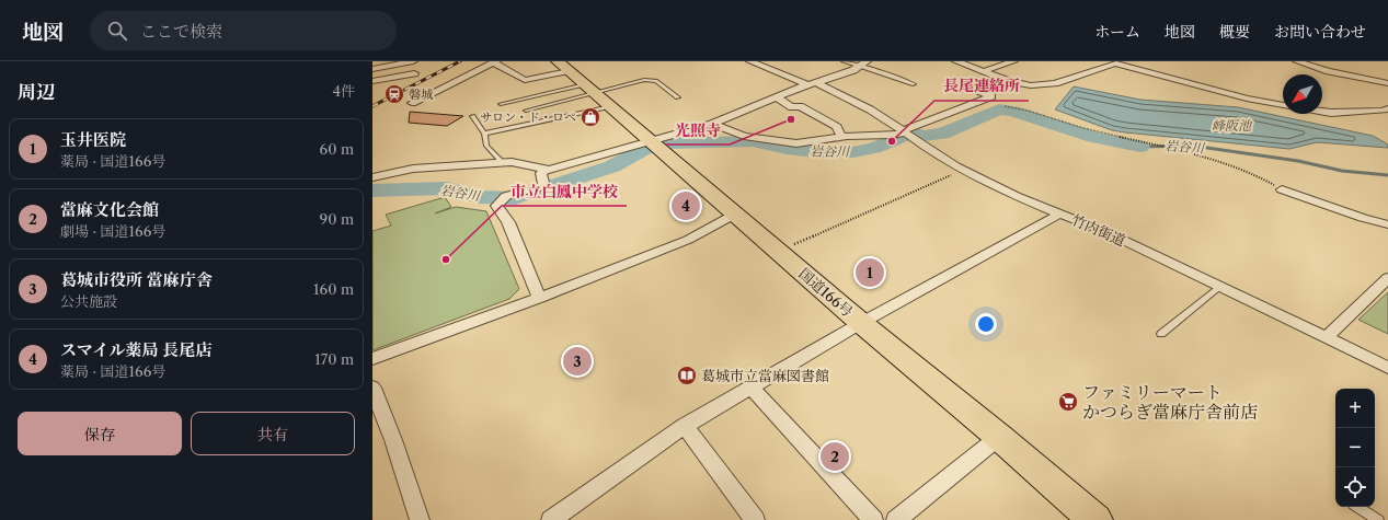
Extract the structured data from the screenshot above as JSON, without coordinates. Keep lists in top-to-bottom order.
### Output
{
  "streets": {
    "highway": ["国道166号"],
    "street": ["竹内街道"]
  },
  "water": ["峰阪池", "岩谷川"],
  "places": {
    "station": ["磐城"],
    "shop": ["サロン・ド・ロペ"],
    "other": ["光照寺", "長尾連絡所", "市立白鳳中学校"],
    "library": ["葛城市立當麻図書館"],
    "supermarket": ["ファミリーマート かつらぎ當麻庁舎前店"]
  },
  "north": "bottom left",
  "page": {
    "header": "地図",
    "search": "ここで検索",
    "nav": [
      "ホーム",
      "地図",
      "概要",
      "お問い合わせ"
    ],
    "heading": ["周辺", "4件"],
    "list": [
      {
        "mark": "1",
        "name": "玉井医院",
        "note": "薬局 · 国道166号",
        "value": "60 m"
      },
      {
        "mark": "2",
        "name": "當麻文化会館",
        "note": "劇場 · 国道166号",
        "value": "90 m"
      },
      {
        "mark": "3",
        "name": "葛城市役所 當麻庁舎",
        "note": "公共施設",
        "value": "160 m"
      },
      {
        "mark": "4",
        "name": "スマイル薬局 長尾店",
        "note": "薬局 · 国道166号",
        "value": "170 m"
      }
    ],
    "pins": [
      "4",
      "1",
      "3",
      "2"
    ],
    "map_buttons": ["+", "−"],
    "buttons": ["保存", "共有"]
  }
}
